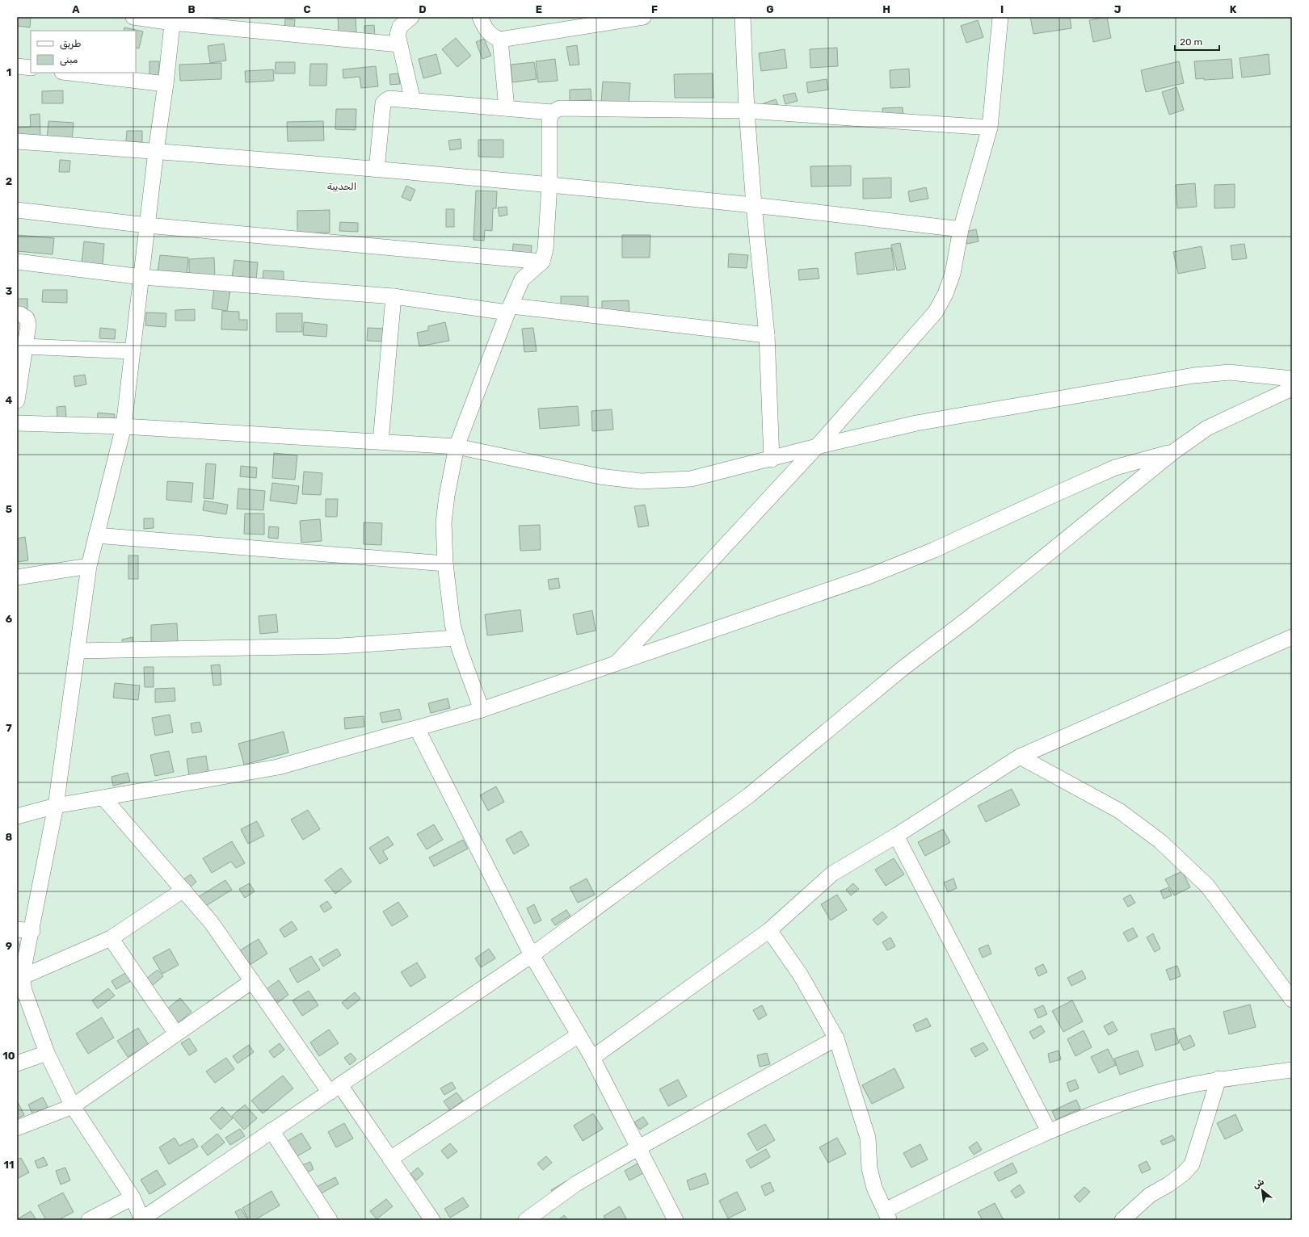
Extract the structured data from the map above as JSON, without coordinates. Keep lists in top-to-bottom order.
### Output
{
  "districts": ["الحديبة"],
  "legend": ["طريق", "مبنى"],
  "scale_bar": "20 m",
  "north": "top left",
  "grid": {
    "columns": [
      "A",
      "B",
      "C",
      "D",
      "E",
      "F",
      "G",
      "H",
      "I",
      "J",
      "K"
    ],
    "rows": [
      "1",
      "2",
      "3",
      "4",
      "5",
      "6",
      "7",
      "8",
      "9",
      "10",
      "11"
    ]
  }
}
